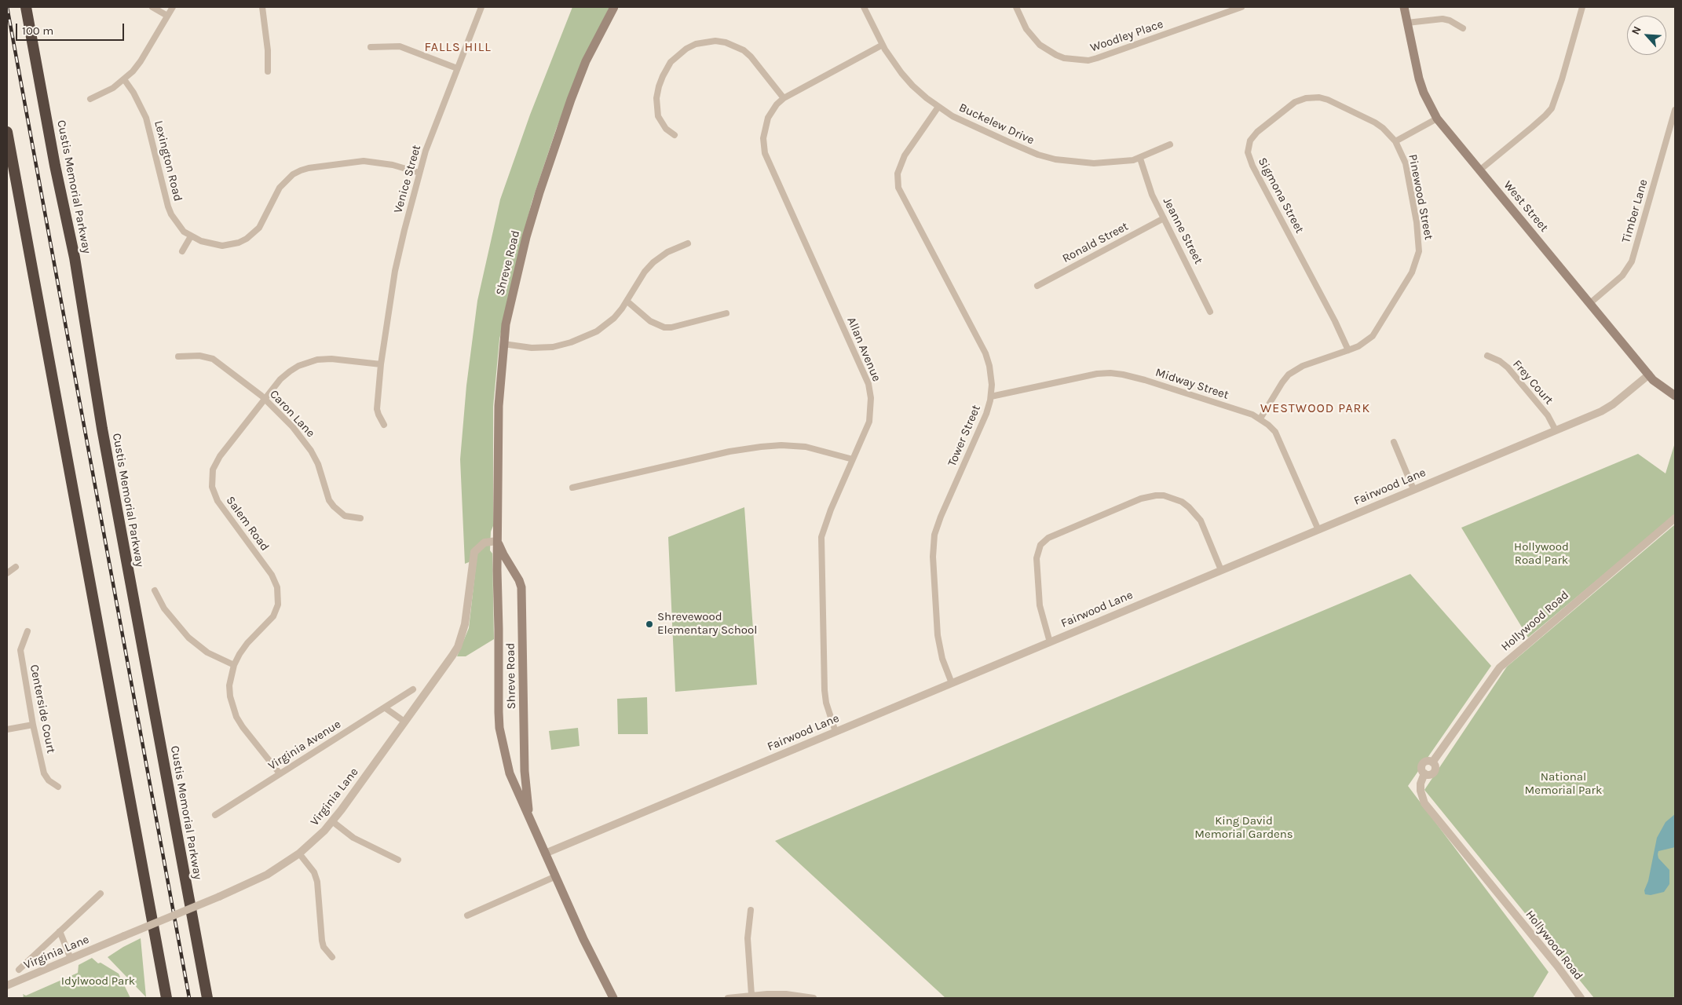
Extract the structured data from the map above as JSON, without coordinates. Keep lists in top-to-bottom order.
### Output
{
  "streets": {
    "highway": ["Custis Memorial Parkway"],
    "main road": ["West Street", "Shreve Road"],
    "street": [
      "Woodley Place",
      "Buckelew Drive",
      "Lexington Road",
      "Venice Street",
      "Sigmona Street",
      "Pinewood Street",
      "Timber Lane",
      "Jeanne Street",
      "Ronald Street",
      "Allan Avenue",
      "Frey Court",
      "Midway Street",
      "Caron Lane",
      "Tower Street",
      "Fairwood Lane",
      "Salem Road",
      "Hollywood Road",
      "Centerside Court",
      "Virginia Avenue",
      "Virginia Lane"
    ]
  },
  "crossings": [
    ["Buckelew Drive", "Jeanne Street"],
    ["Buckelew Drive", "Allan Avenue"],
    ["Buckelew Drive", "Tower Street"],
    ["Lexington Road", "Venice Street"],
    ["Venice Street", "Salem Road"],
    ["Sigmona Street", "Pinewood Street"],
    ["Pinewood Street", "West Street"],
    ["Pinewood Street", "Midway Street"],
    ["West Street", "Timber Lane"],
    ["West Street", "Fairwood Lane"],
    ["Jeanne Street", "Ronald Street"],
    ["Shreve Road", "Fairwood Lane"],
    ["Shreve Road", "Virginia Lane"],
    ["Allan Avenue", "Fairwood Lane"],
    ["Frey Court", "Fairwood Lane"],
    ["Midway Street", "Tower Street"],
    ["Midway Street", "Fairwood Lane"],
    ["Caron Lane", "Salem Road"],
    ["Tower Street", "Fairwood Lane"],
    ["Salem Road", "Virginia Avenue"]
  ],
  "districts": ["FALLS HILL", "WESTWOOD PARK"],
  "parks": [
    "Hollywood Road Park",
    "National Memorial Park",
    "King David Memorial Gardens",
    "Idylwood Park"
  ],
  "places": ["Shrevewood Elementary School"],
  "scale_bar": "100 m",
  "north": "top left"
}
